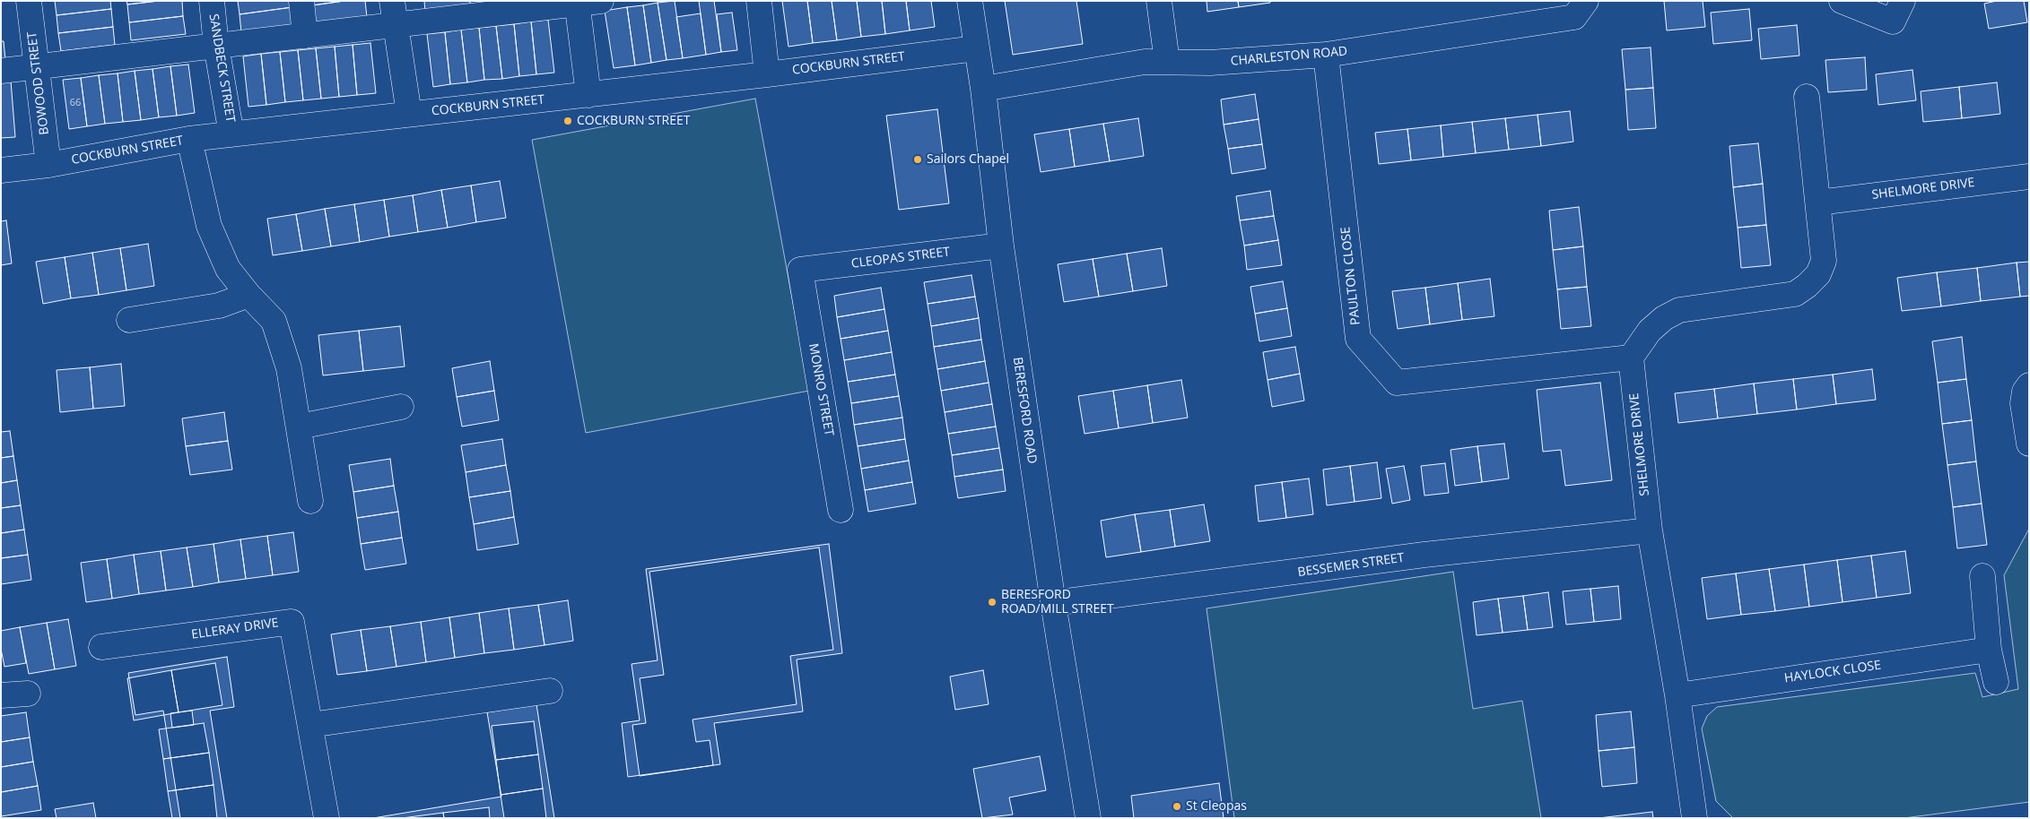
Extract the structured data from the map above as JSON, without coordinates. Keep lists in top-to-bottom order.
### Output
{
  "streets": {
    "street": [
      "CHARLESTON ROAD",
      "COCKBURN STREET",
      "SANDBECK STREET",
      "BOWOOD STREET",
      "SHELMORE DRIVE",
      "CLEOPAS STREET",
      "PAULTON CLOSE",
      "MONRO STREET",
      "BERESFORD ROAD",
      "BESSEMER STREET",
      "ELLERAY DRIVE",
      "HAYLOCK CLOSE"
    ]
  },
  "crossings": [
    ["CHARLESTON ROAD", "PAULTON CLOSE"],
    ["CHARLESTON ROAD", "BERESFORD ROAD"],
    ["COCKBURN STREET", "SANDBECK STREET"],
    ["COCKBURN STREET", "BOWOOD STREET"],
    ["COCKBURN STREET", "BERESFORD ROAD"],
    ["SHELMORE DRIVE", "PAULTON CLOSE"],
    ["SHELMORE DRIVE", "BESSEMER STREET"],
    ["SHELMORE DRIVE", "HAYLOCK CLOSE"],
    ["CLEOPAS STREET", "MONRO STREET"],
    ["CLEOPAS STREET", "BERESFORD ROAD"],
    ["BERESFORD ROAD", "BESSEMER STREET"]
  ],
  "places": [
    "COCKBURN STREET",
    "Sailors Chapel",
    "BERESFORD ROAD/MILL STREET",
    "St Cleopas"
  ],
  "house_numbers": ["66"]
}
